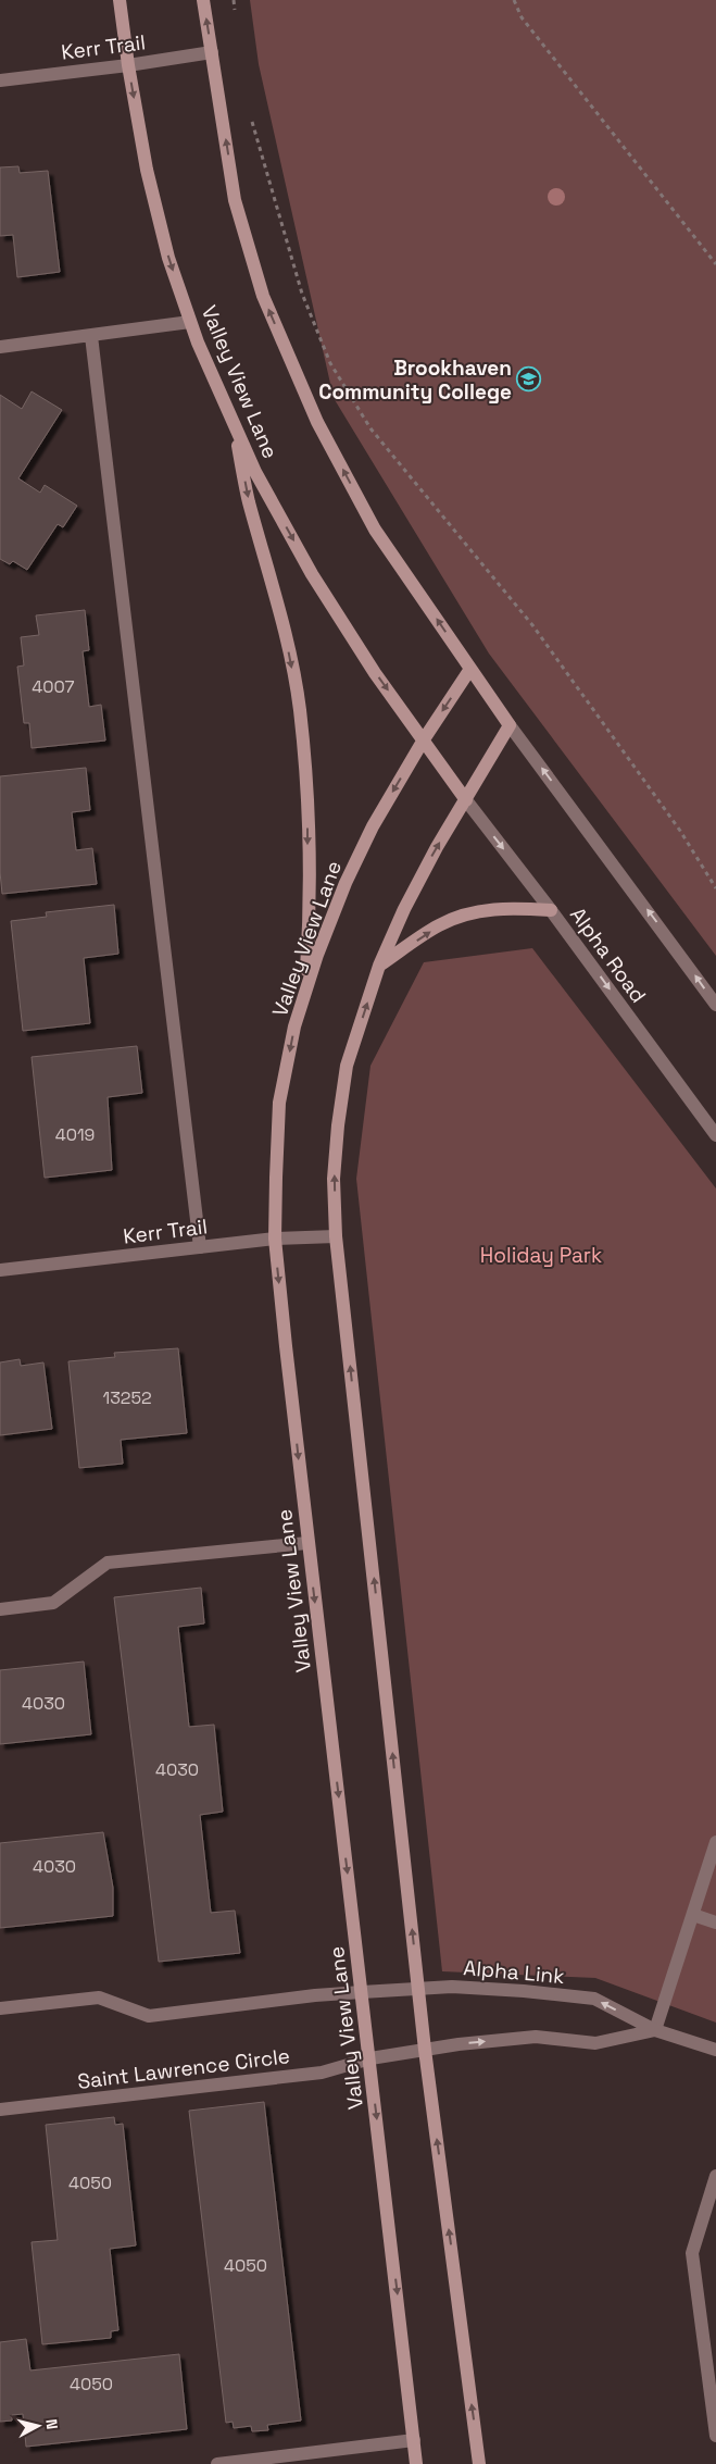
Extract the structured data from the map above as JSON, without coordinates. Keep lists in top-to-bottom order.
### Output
{
  "streets": {
    "main road": ["Valley View Lane"],
    "street": [
      "Kerr Trail",
      "Alpha Road",
      "Alpha Link",
      "Saint Lawrence Circle"
    ]
  },
  "crossings": [
    ["Kerr Trail", "Valley View Lane"],
    ["Valley View Lane", "Alpha Road"],
    ["Valley View Lane", "Alpha Link"],
    ["Valley View Lane", "Saint Lawrence Circle"],
    ["Alpha Link", "Saint Lawrence Circle"]
  ],
  "parks": ["Holiday Park"],
  "places": {
    "school or university": ["Brookhaven Community College"]
  },
  "house_numbers": [
    "4007",
    "4019",
    "13252",
    "4030",
    "4030",
    "4030",
    "4050",
    "4050",
    "4050"
  ],
  "north": "right"
}
